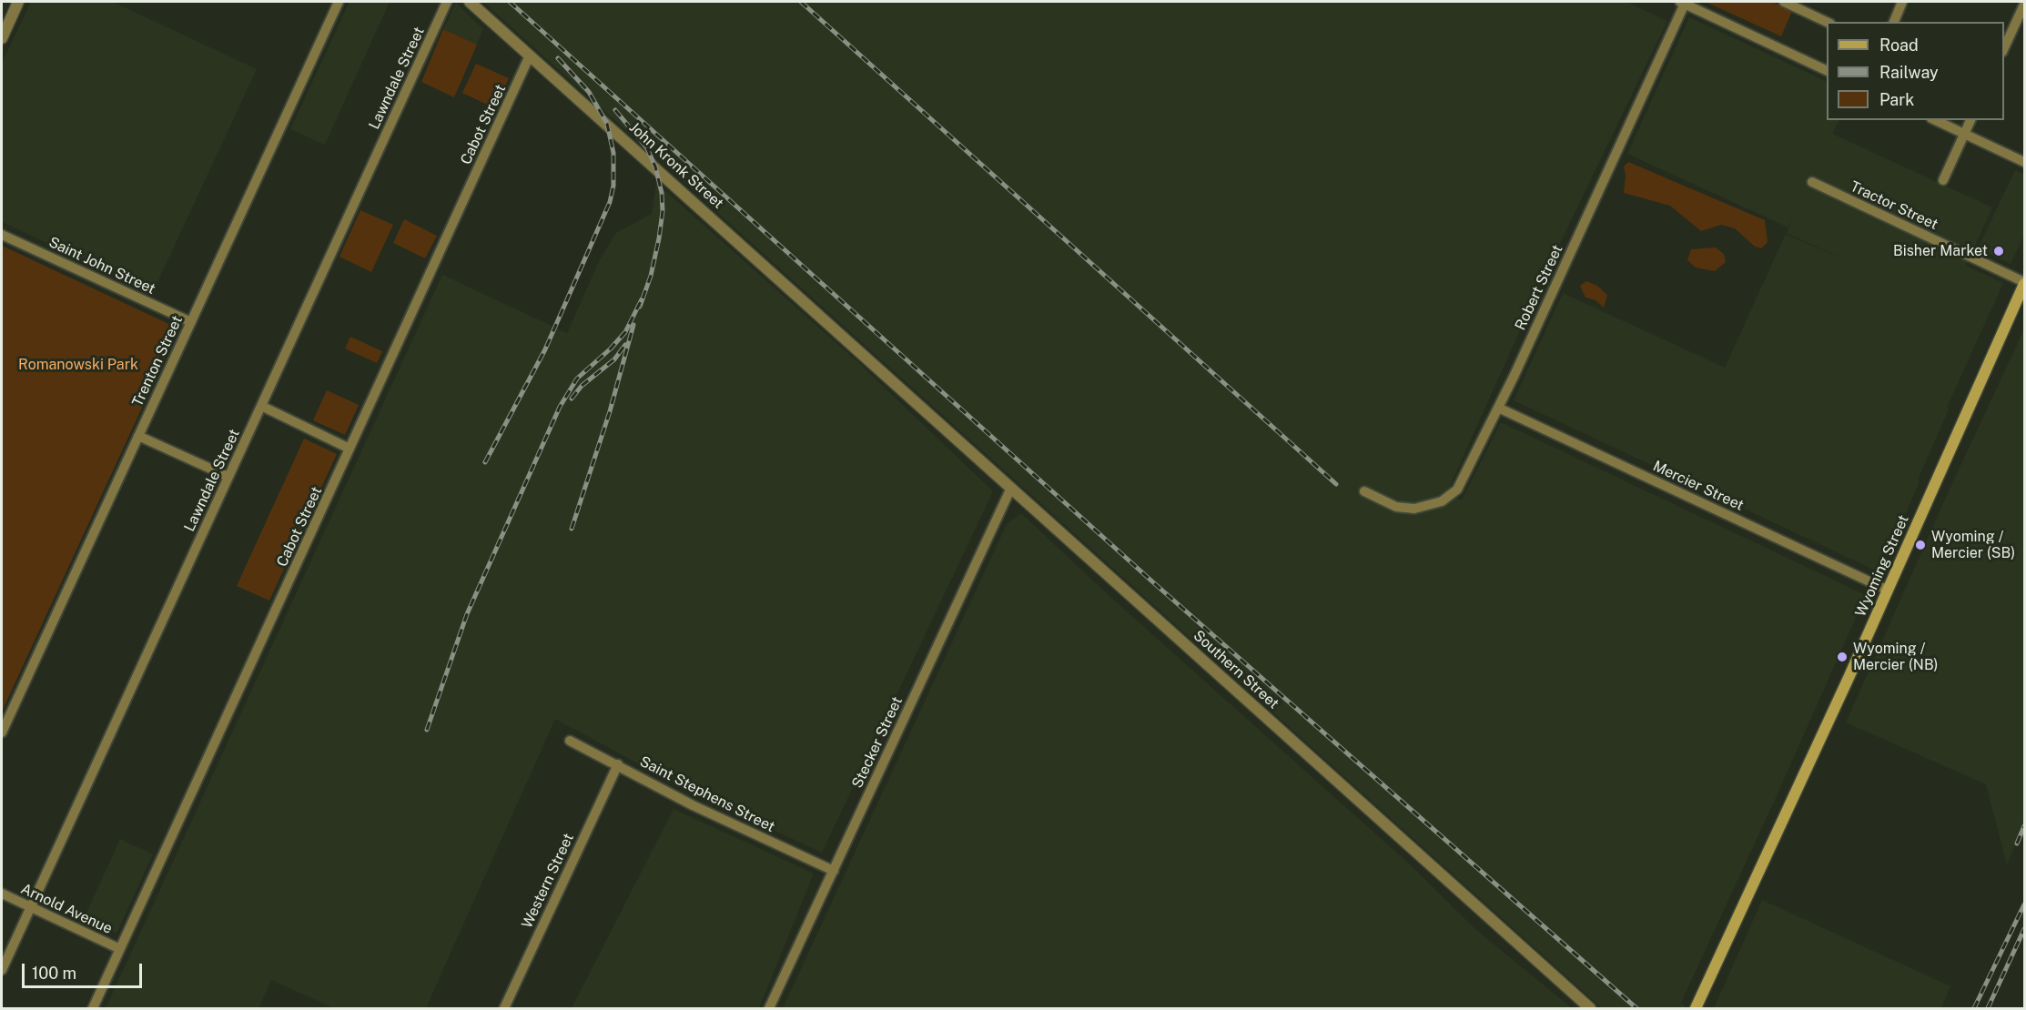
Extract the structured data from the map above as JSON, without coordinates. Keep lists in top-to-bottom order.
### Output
{
  "streets": {
    "main road": ["Wyoming Street"],
    "street": [
      "Lawndale Street",
      "Cabot Street",
      "John Kronk Street",
      "Tractor Street",
      "Saint John Street",
      "Robert Street",
      "Trenton Street",
      "Mercier Street",
      "Southern Street",
      "Stecker Street",
      "Saint Stephens Street",
      "Western Street",
      "Arnold Avenue"
    ]
  },
  "crossings": [
    ["Lawndale Street", "Arnold Avenue"],
    ["Cabot Street", "John Kronk Street"],
    ["Cabot Street", "Arnold Avenue"],
    ["John Kronk Street", "Southern Street"],
    ["Tractor Street", "Wyoming Street"],
    ["Saint John Street", "Trenton Street"],
    ["Robert Street", "Mercier Street"],
    ["Mercier Street", "Wyoming Street"],
    ["Southern Street", "Stecker Street"],
    ["Stecker Street", "Saint Stephens Street"],
    ["Saint Stephens Street", "Western Street"]
  ],
  "parks": ["Romanowski Park"],
  "places": ["Bisher Market", "Wyoming / Mercier (SB)", "Wyoming / Mercier (NB)"],
  "legend": ["Road", "Railway", "Park"],
  "scale_bar": "100 m"
}
